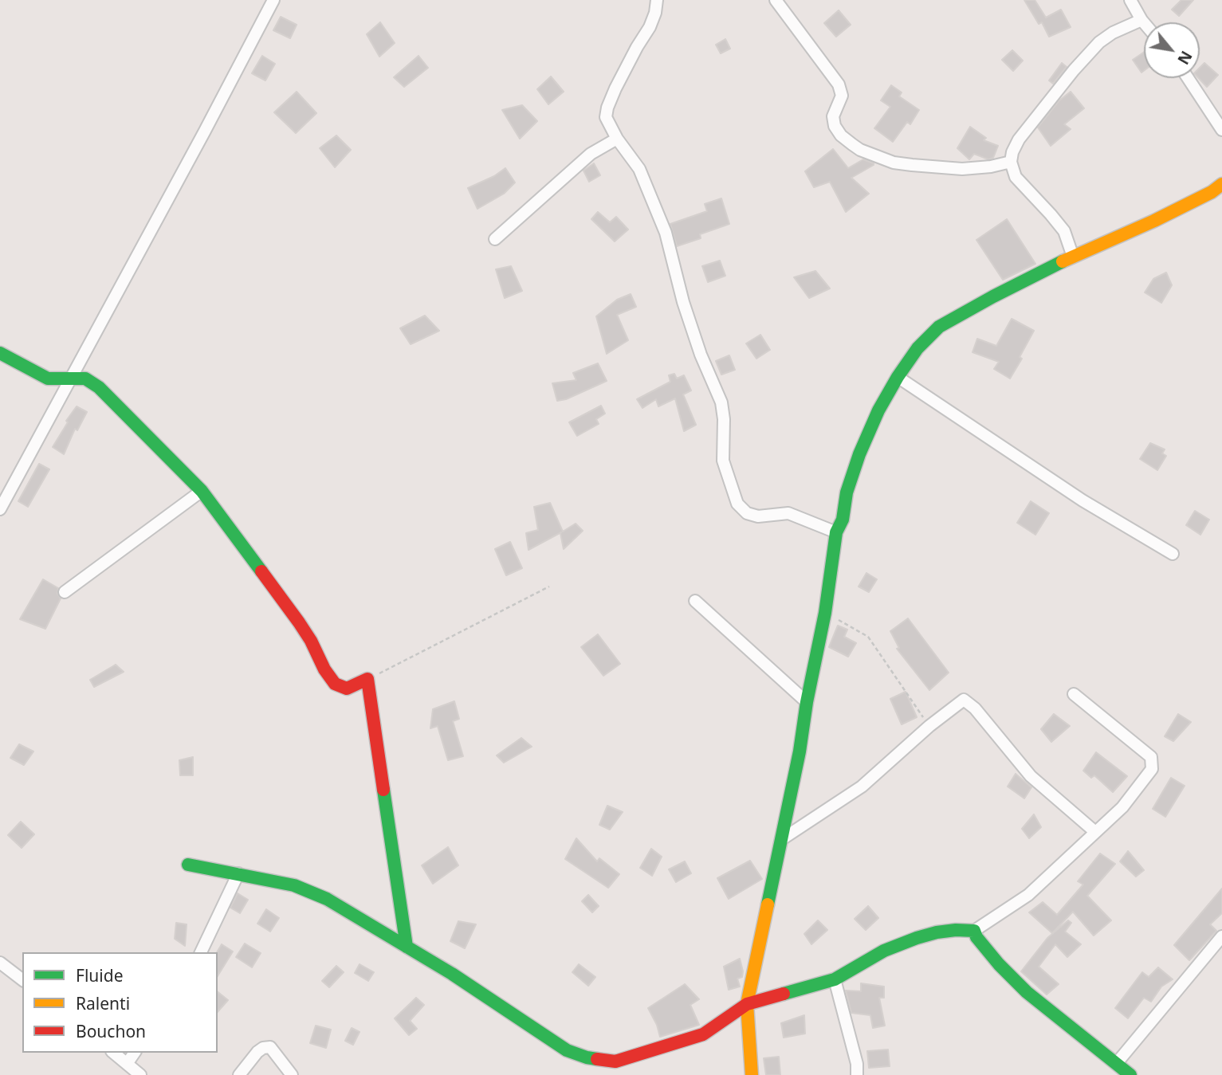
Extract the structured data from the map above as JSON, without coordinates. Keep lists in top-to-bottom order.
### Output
{
  "legend": ["Fluide", "Ralenti", "Bouchon"],
  "north": "bottom right"
}
